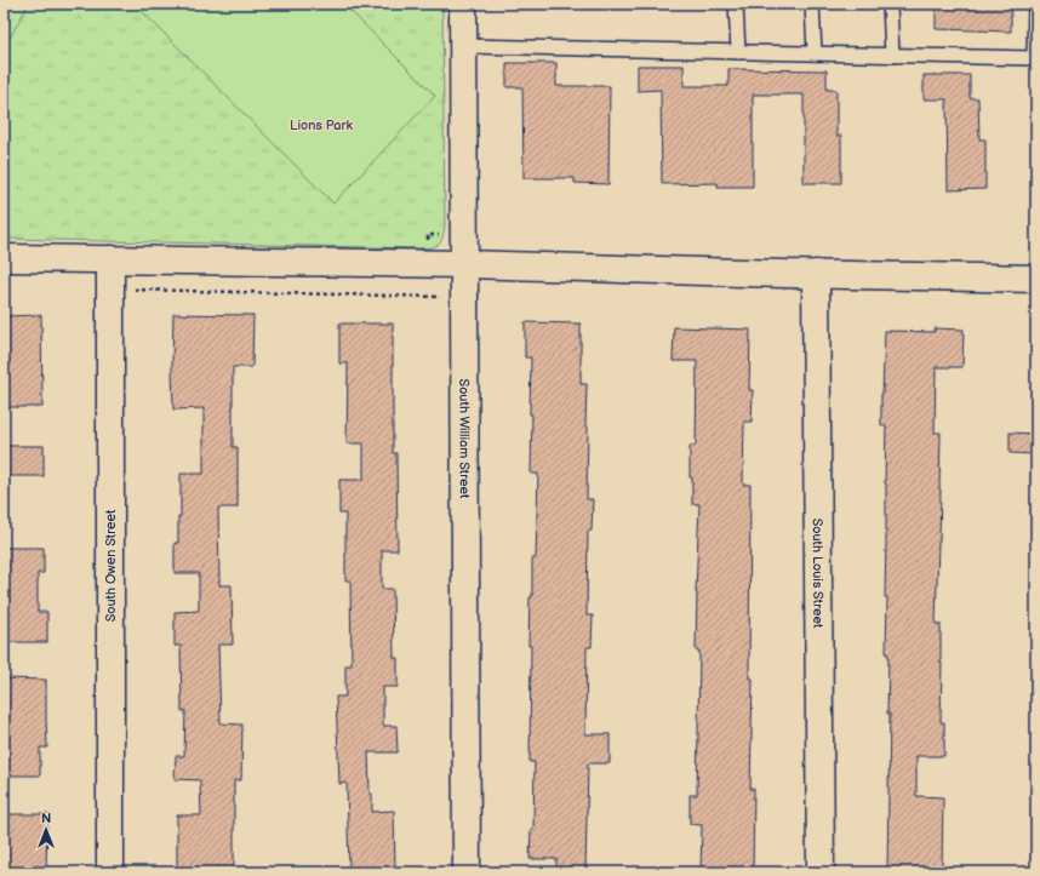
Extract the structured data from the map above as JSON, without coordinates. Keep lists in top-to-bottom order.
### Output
{
  "streets": {
    "street": ["South William Street", "South Owen Street", "South Louis Street"]
  },
  "parks": ["Lions Park"],
  "north": "top"
}
